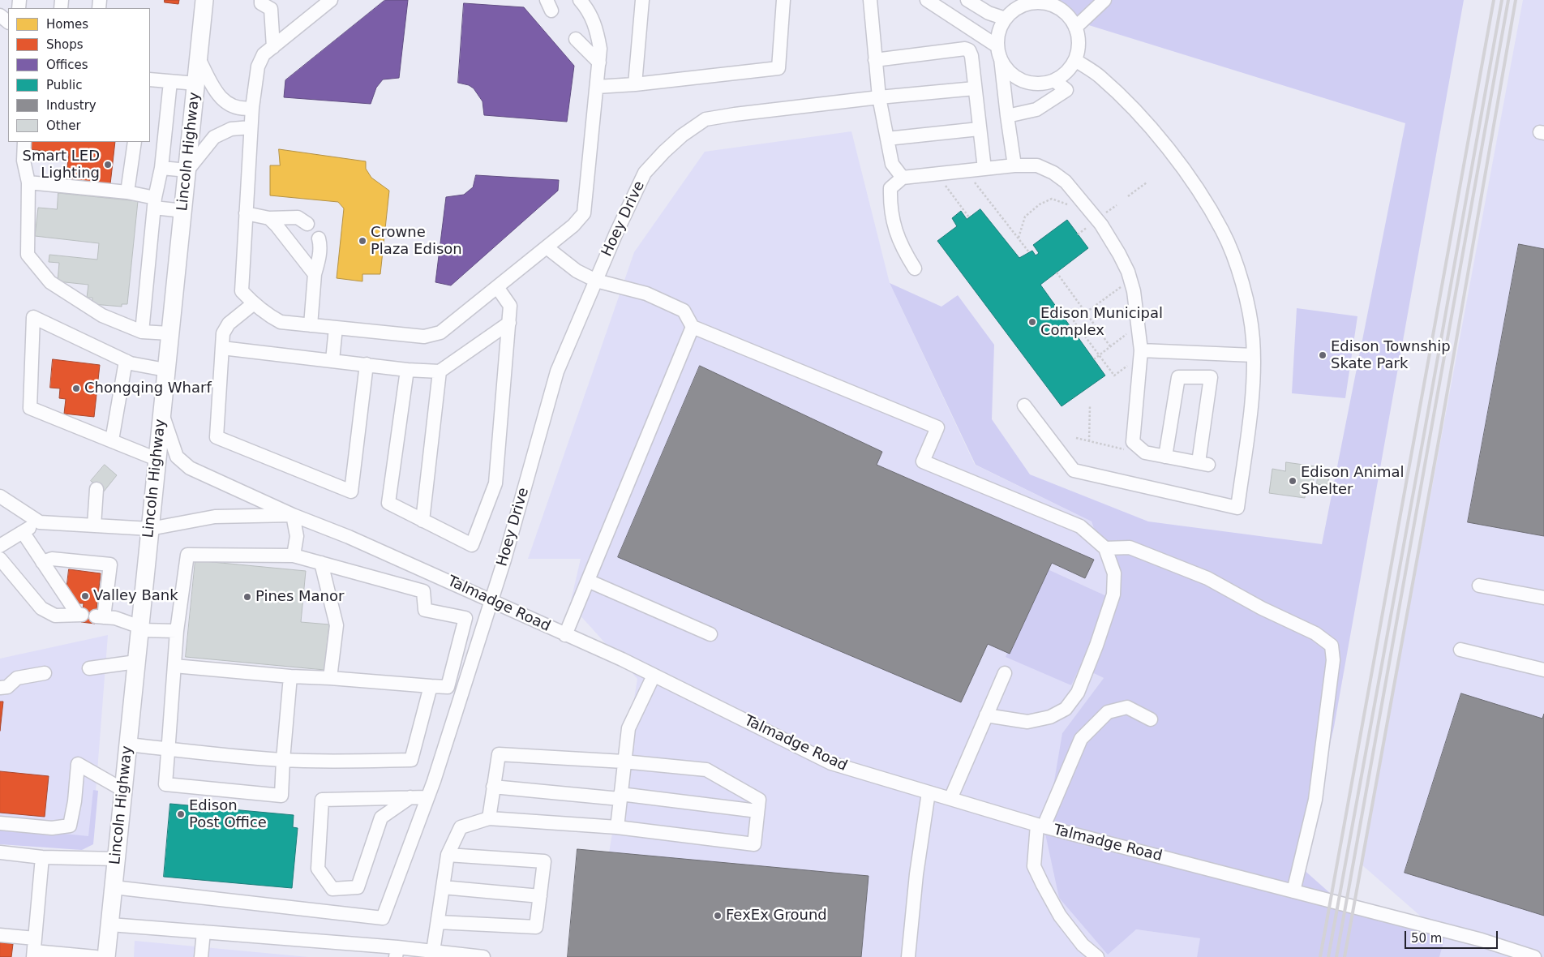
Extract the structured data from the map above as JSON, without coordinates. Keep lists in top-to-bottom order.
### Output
{
  "streets": {
    "main road": ["Lincoln Highway"],
    "street": ["Hoey Drive", "Talmadge Road"]
  },
  "crossings": [
    ["Lincoln Highway", "Hoey Drive"],
    ["Lincoln Highway", "Talmadge Road"],
    ["Hoey Drive", "Talmadge Road"]
  ],
  "places": [
    "Smart LED Lighting",
    "Crowne Plaza Edison",
    "Edison Municipal Complex",
    "Edison Township Skate Park",
    "Chongqing Wharf",
    "Edison Animal Shelter",
    "Valley Bank",
    "Pines Manor",
    "Edison Post Office",
    "FexEx Ground"
  ],
  "legend": [
    "Homes",
    "Shops",
    "Offices",
    "Public",
    "Industry",
    "Other"
  ],
  "scale_bar": "50 m"
}
